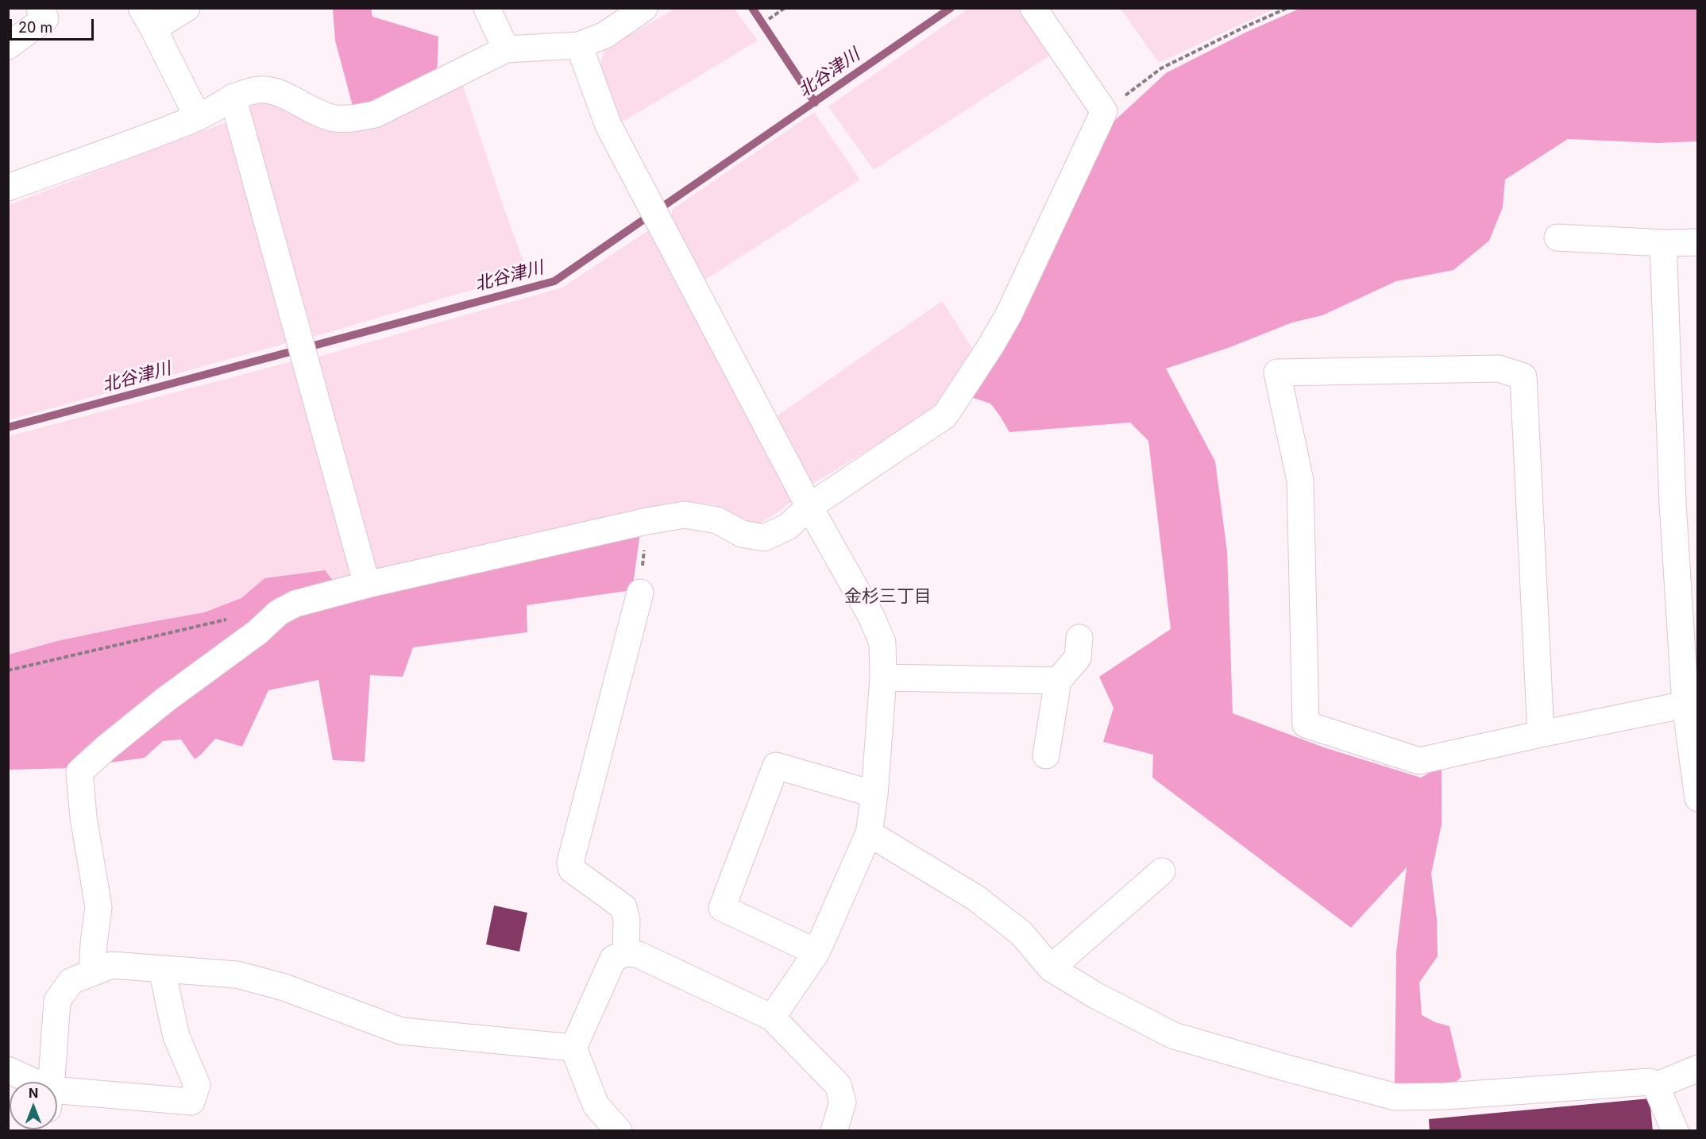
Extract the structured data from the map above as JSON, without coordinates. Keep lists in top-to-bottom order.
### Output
{
  "districts": ["金杉三丁目"],
  "water": ["北谷津川"],
  "scale_bar": "20 m",
  "north": "top"
}
